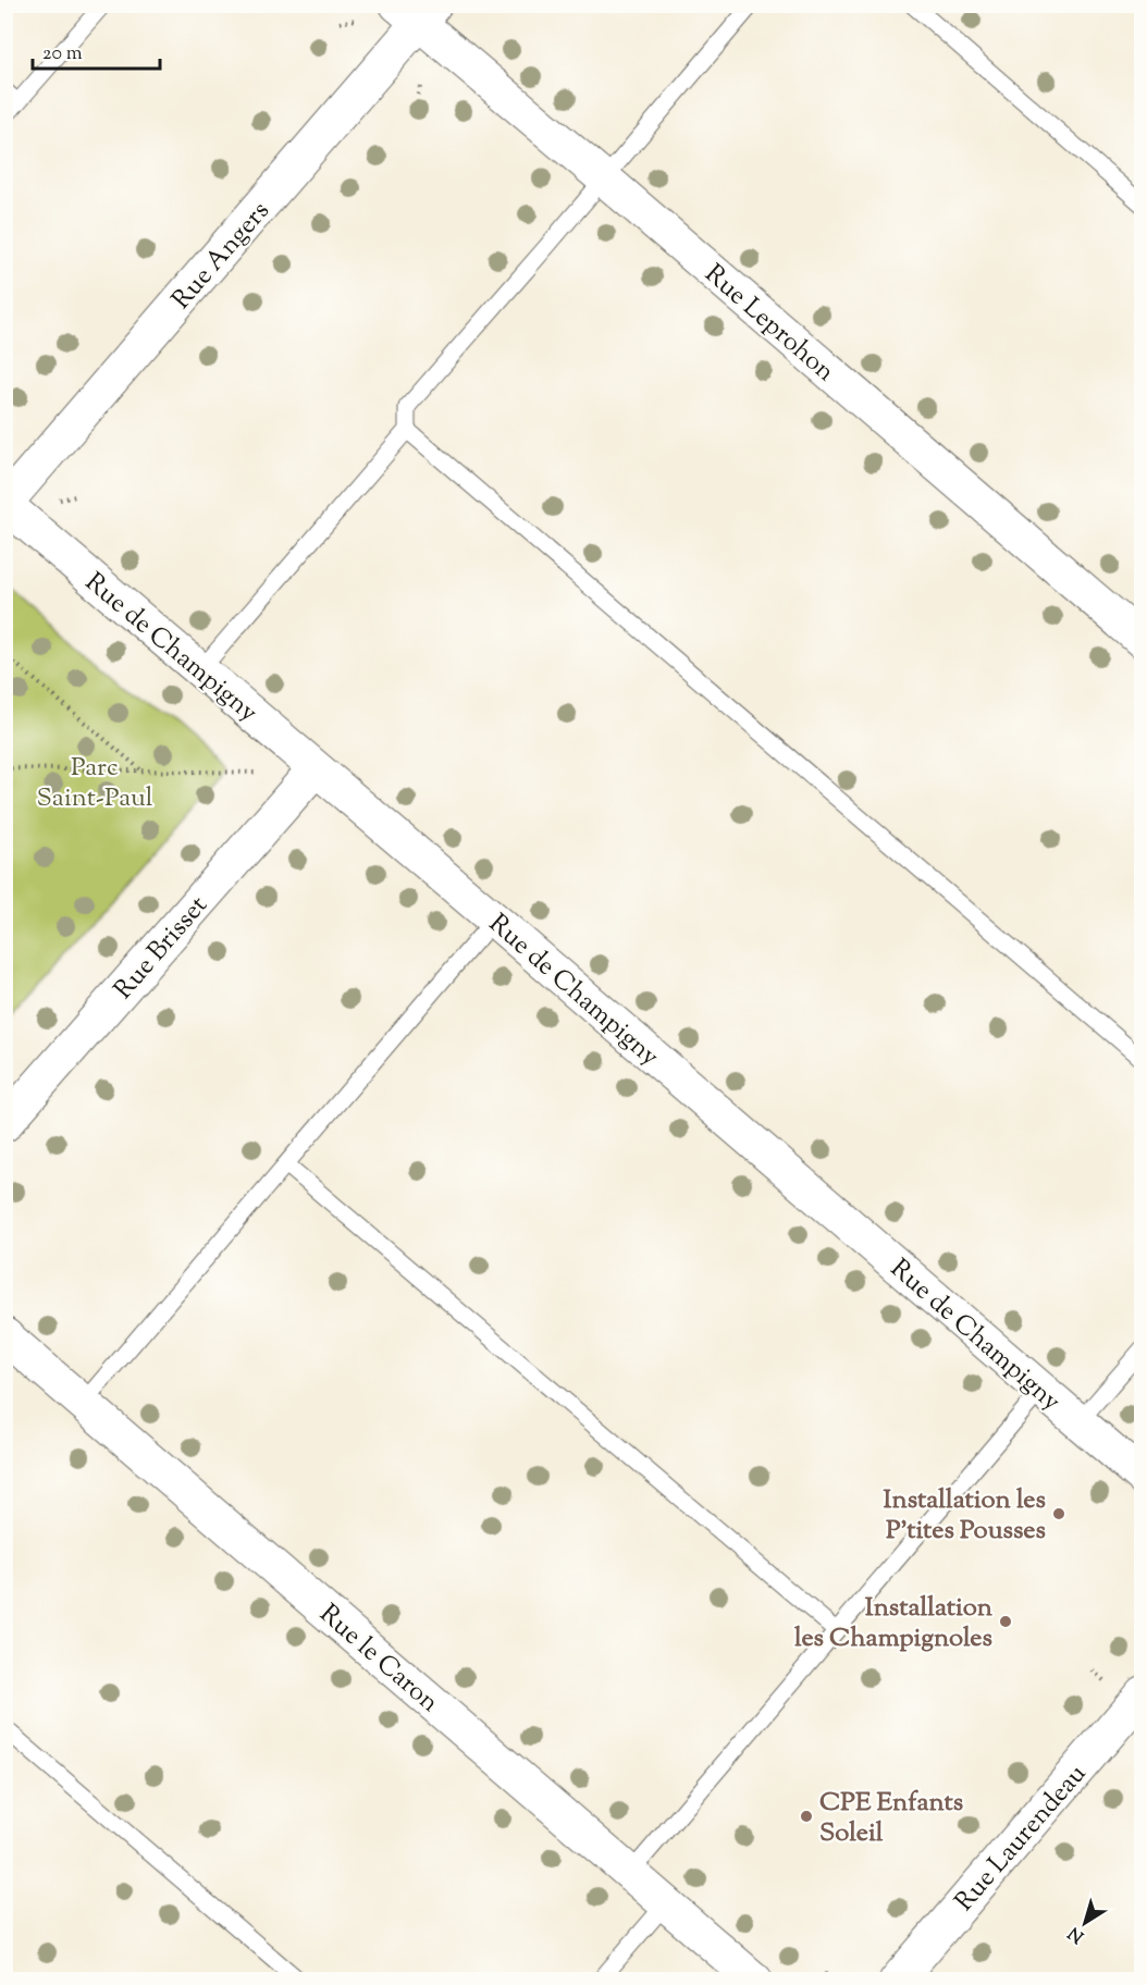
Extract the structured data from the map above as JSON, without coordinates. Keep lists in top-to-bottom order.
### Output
{
  "streets": {
    "street": [
      "Rue Angers",
      "Rue Leprohon",
      "Rue de Champigny",
      "Rue Brisset",
      "Rue le Caron",
      "Rue Laurendeau"
    ]
  },
  "crossings": [
    ["Rue Angers", "Rue Leprohon"],
    ["Rue Angers", "Rue de Champigny"],
    ["Rue de Champigny", "Rue Brisset"]
  ],
  "parks": ["Parc Saint-Paul"],
  "places": ["Installation les P'tites Pousses", "Installation les Champignoles", "CPE Enfants Soleil"],
  "scale_bar": "20 m",
  "north": "bottom left"
}
